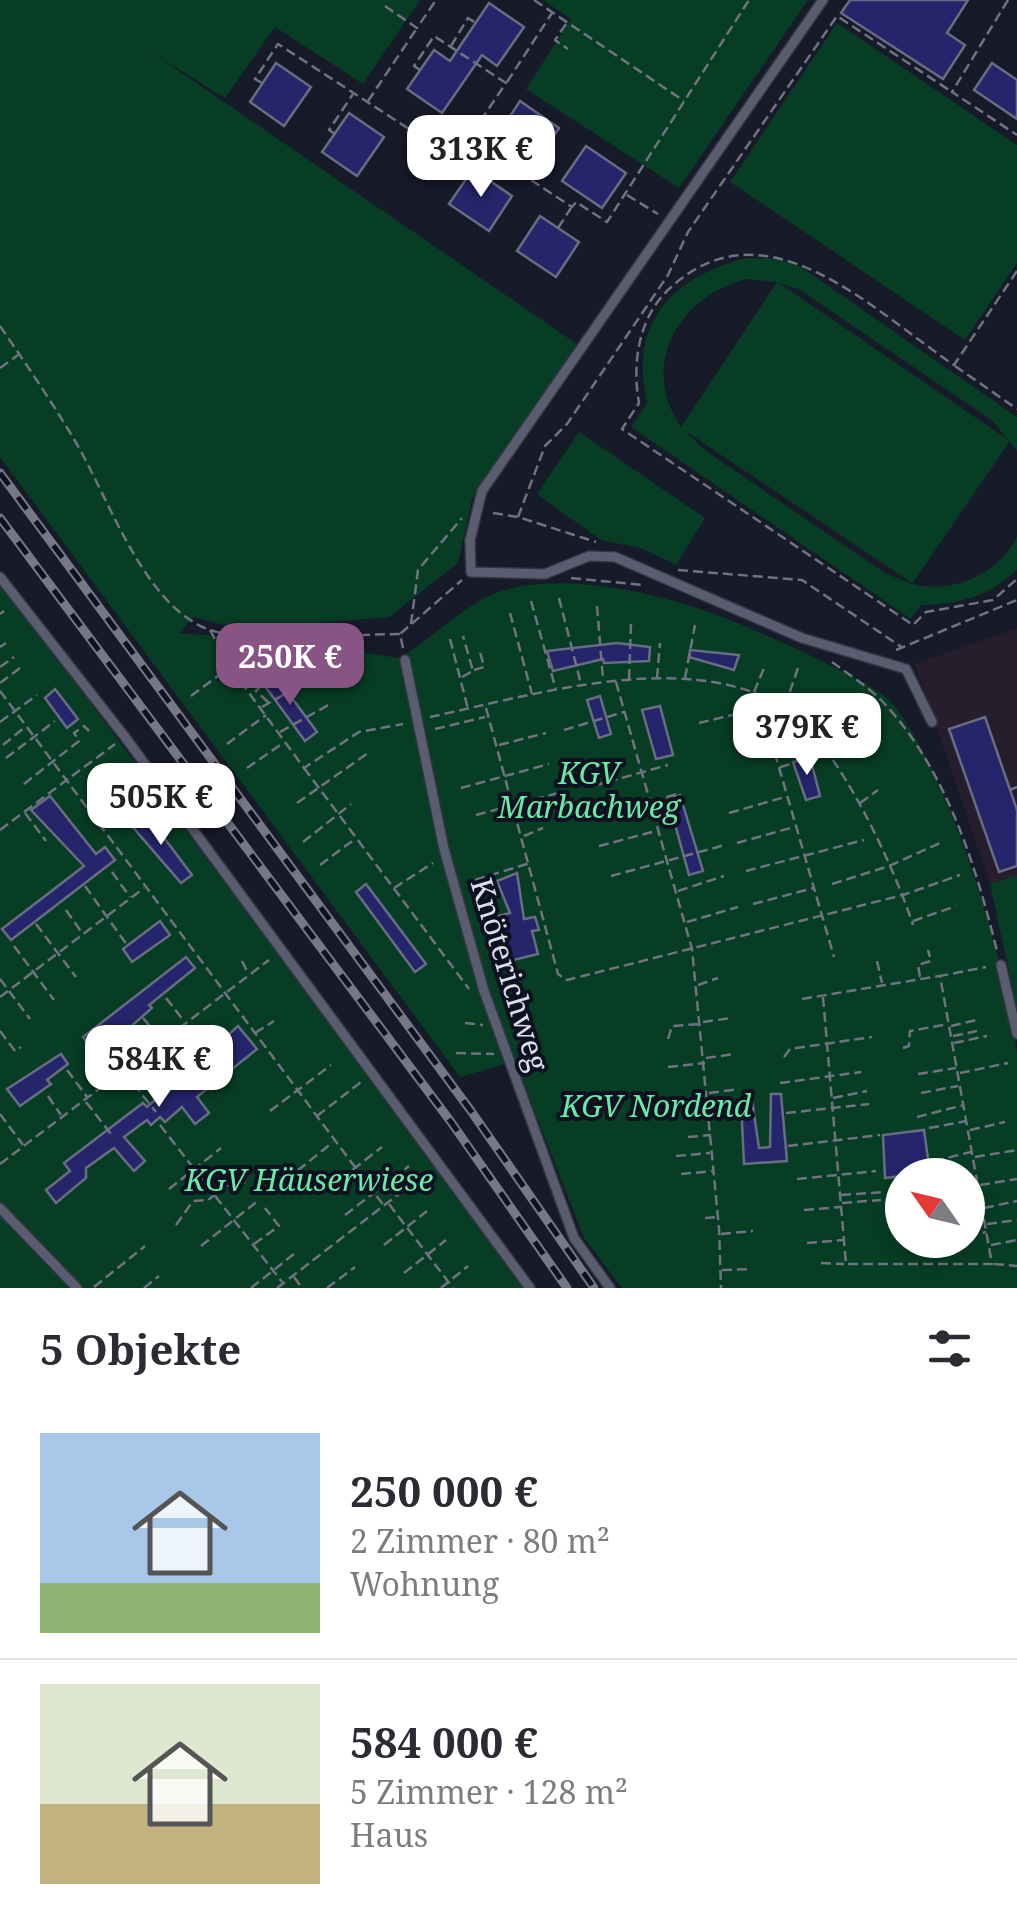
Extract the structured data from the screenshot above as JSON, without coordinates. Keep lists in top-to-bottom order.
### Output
{
  "streets": {
    "lane": ["Knöterichweg"]
  },
  "parks": ["KGV Marbachweg", "KGV Nordend", "KGV Häuserwiese"],
  "north": "top left",
  "page": {
    "price": [
      "313K €",
      "250K €",
      "379K €",
      "505K €",
      "584K €"
    ],
    "heading": "5 Objekte",
    "list": [
      {
        "name": "250 000 €",
        "note": "2 Zimmer · 80 m² · Wohnung"
      },
      {
        "name": "584 000 €",
        "note": "5 Zimmer · 128 m² · Haus"
      }
    ]
  }
}
